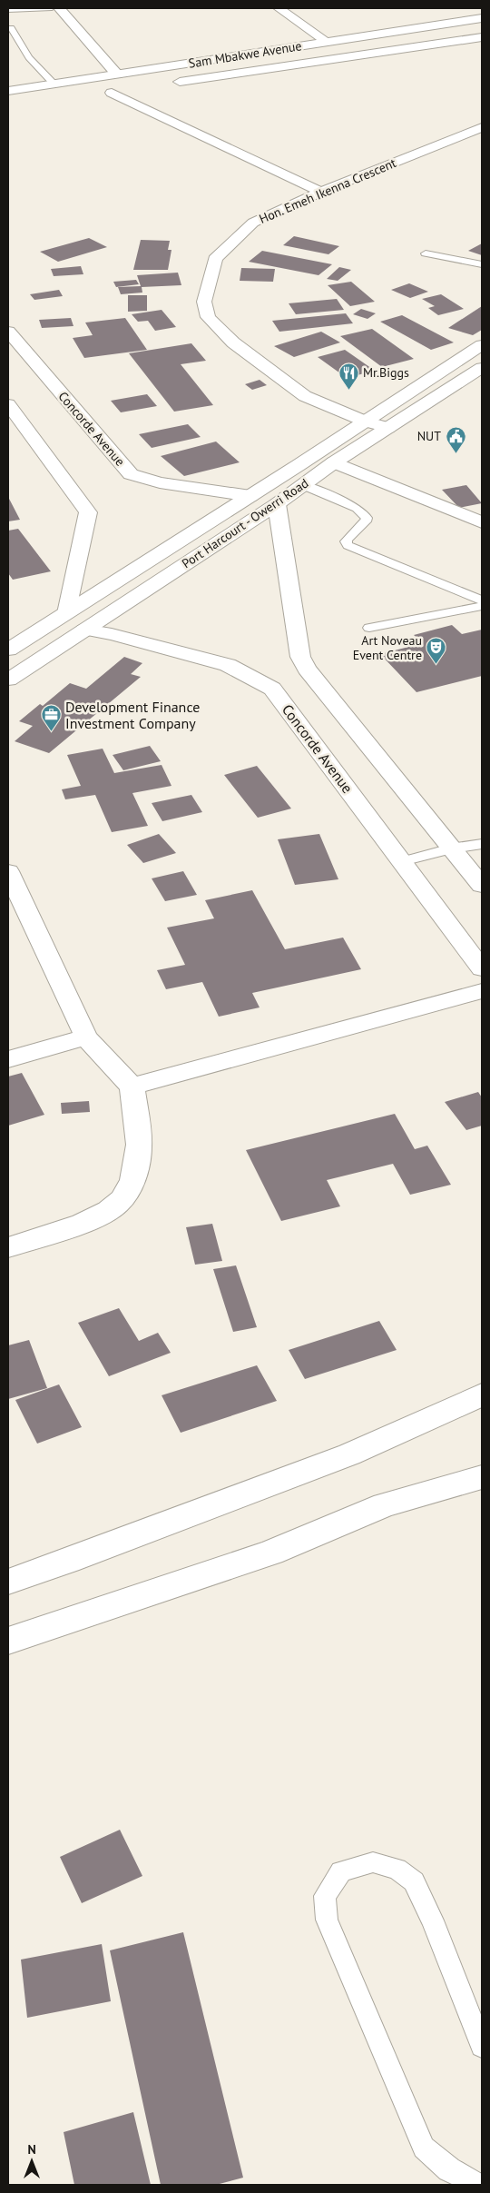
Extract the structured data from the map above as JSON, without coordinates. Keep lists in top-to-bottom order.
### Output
{
  "streets": {
    "street": [
      "Sam Mbakwe Avenue",
      "Hon. Emeh Ikenna Crescent",
      "Concorde Avenue",
      "Port Harcourt - Owerri Road"
    ]
  },
  "crossings": [
    ["Hon. Emeh Ikenna Crescent", "Port Harcourt - Owerri Road"],
    ["Concorde Avenue", "Port Harcourt - Owerri Road"]
  ],
  "places": {
    "restaurant": ["Mr.Biggs"],
    "public building": ["NUT"],
    "theatre": ["Art Noveau Event Centre"],
    "office": ["Development Finance Investment Company"]
  },
  "north": "top"
}
